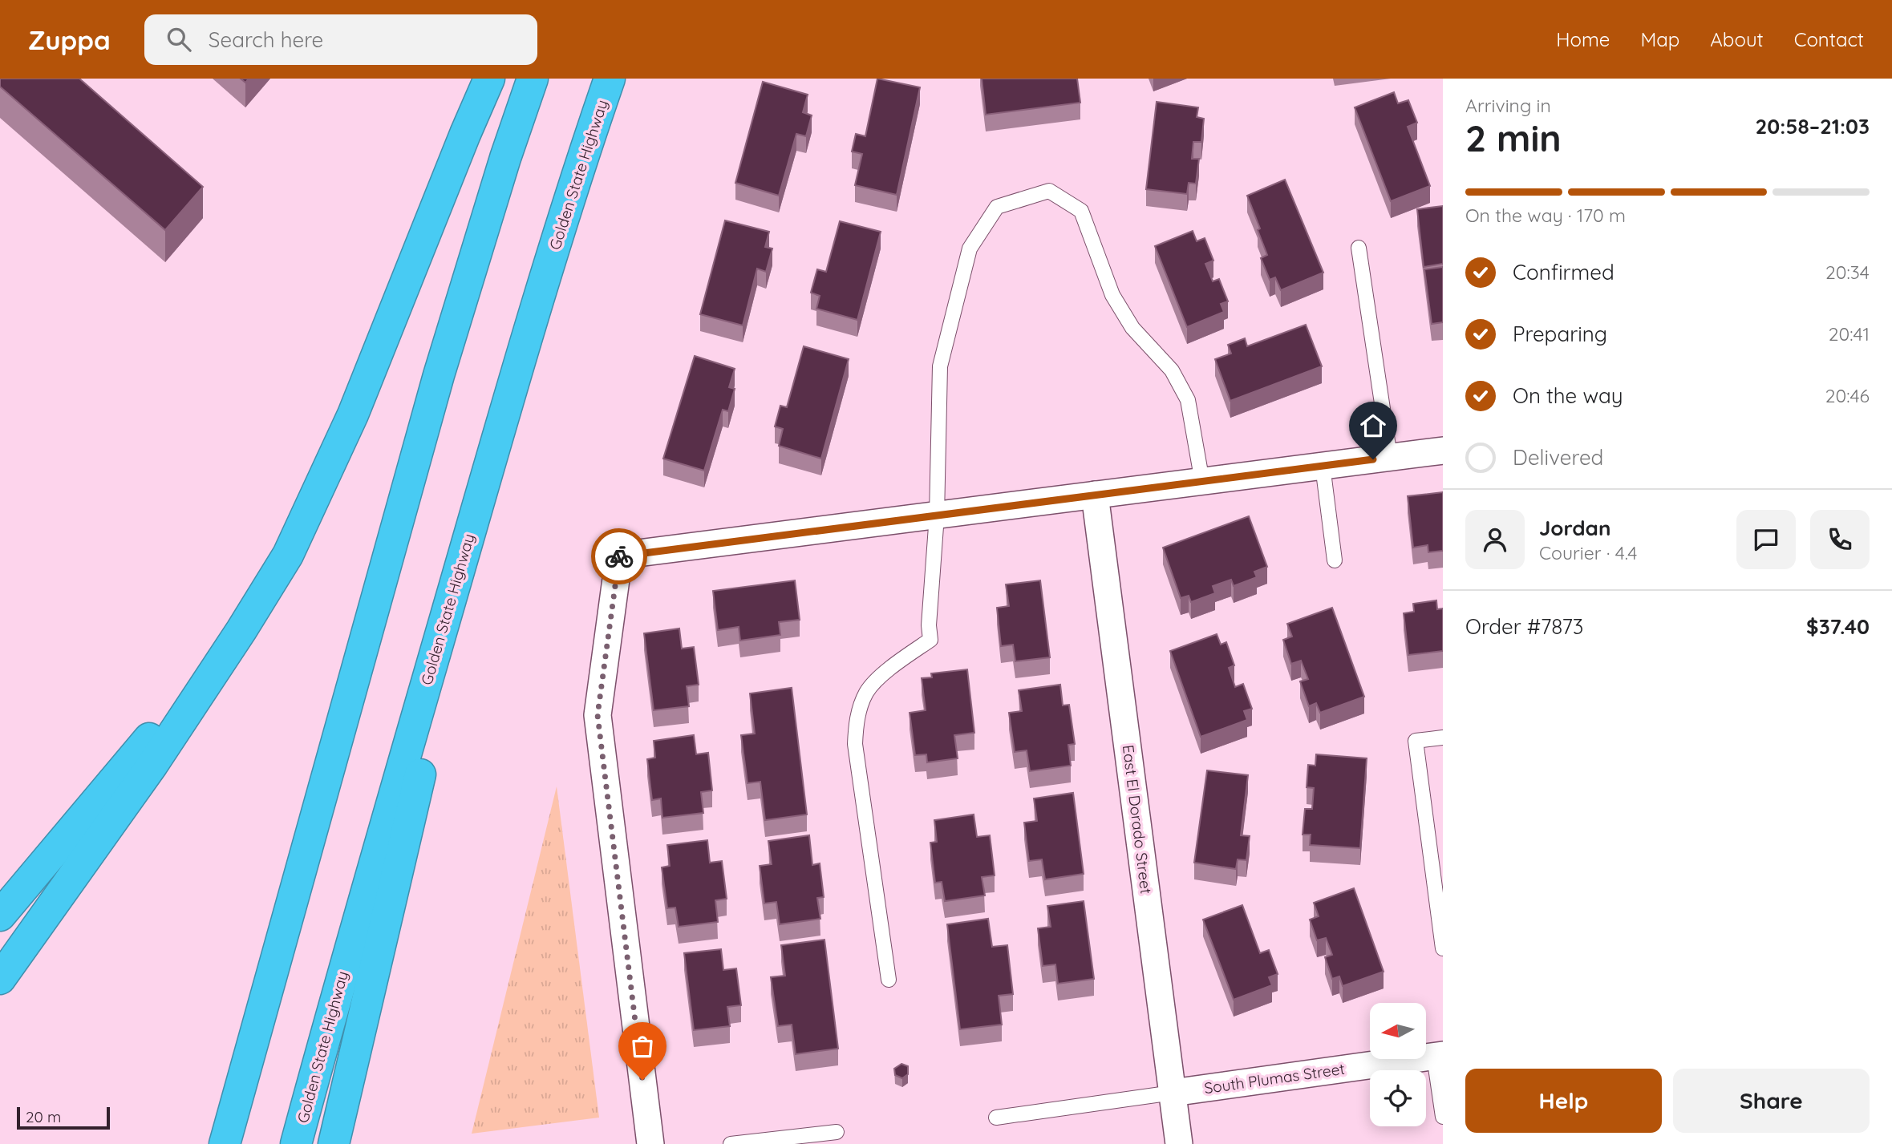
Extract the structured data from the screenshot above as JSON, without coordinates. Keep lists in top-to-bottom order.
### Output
{
  "streets": {
    "highway": ["Golden State Highway"],
    "street": ["East El Dorado Street", "South Plumas Street"]
  },
  "crossings": [
    ["East El Dorado Street", "South Plumas Street"]
  ],
  "scale_bar": "20 m",
  "north": "left",
  "page": {
    "header": "Zuppa",
    "search": "Search here",
    "nav": [
      "Home",
      "Map",
      "About",
      "Contact"
    ],
    "heading": ["2 min", "Arriving in", "20:58–21:03"],
    "panel": [
      "Jordan",
      "Courier · 4.4",
      "Order #7873",
      "$37.40"
    ],
    "bar": "On the way · 170 m",
    "list": [
      ["Confirmed", "20:34"],
      ["Preparing", "20:41"],
      ["On the way", "20:46"],
      "Delivered"
    ],
    "buttons": ["Help", "Share"],
    "scale": "20 m"
  }
}
